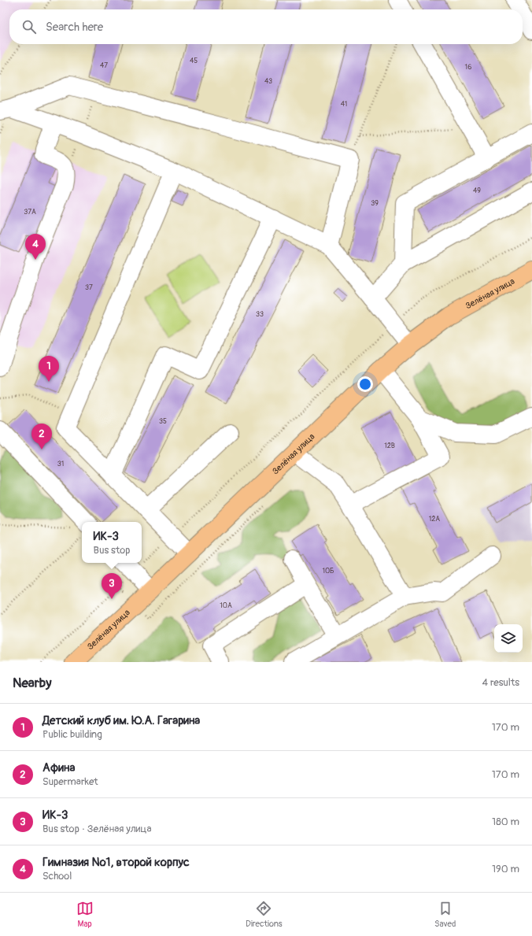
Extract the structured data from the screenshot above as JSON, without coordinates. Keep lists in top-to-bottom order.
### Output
{
  "streets": {
    "main road": ["Зелёная улица"]
  },
  "house_numbers": [
    "45",
    "47",
    "16",
    "43",
    "41",
    "49",
    "39",
    "37А",
    "37",
    "33",
    "35",
    "12В",
    "31",
    "12А",
    "10Б",
    "10А"
  ],
  "page": {
    "search": "Search here",
    "pins": [
      "4",
      "1",
      "2",
      "3"
    ],
    "popup": ["ИК-3", "Bus stop"],
    "heading": ["Nearby", "4 results"],
    "list": [
      {
        "mark": "1",
        "name": "Детский клуб им. Ю.А. Гагарина",
        "note": "Public building",
        "value": "170 m"
      },
      {
        "mark": "2",
        "name": "Афина",
        "note": "Supermarket",
        "value": "170 m"
      },
      {
        "mark": "3",
        "name": "ИК-3",
        "note": "Bus stop · Зелёная улица",
        "value": "180 m"
      },
      {
        "mark": "4",
        "name": "Гимназия №1, второй корпус",
        "note": "School",
        "value": "190 m"
      }
    ],
    "nav": ["Map", "Directions", "Saved"]
  }
}
